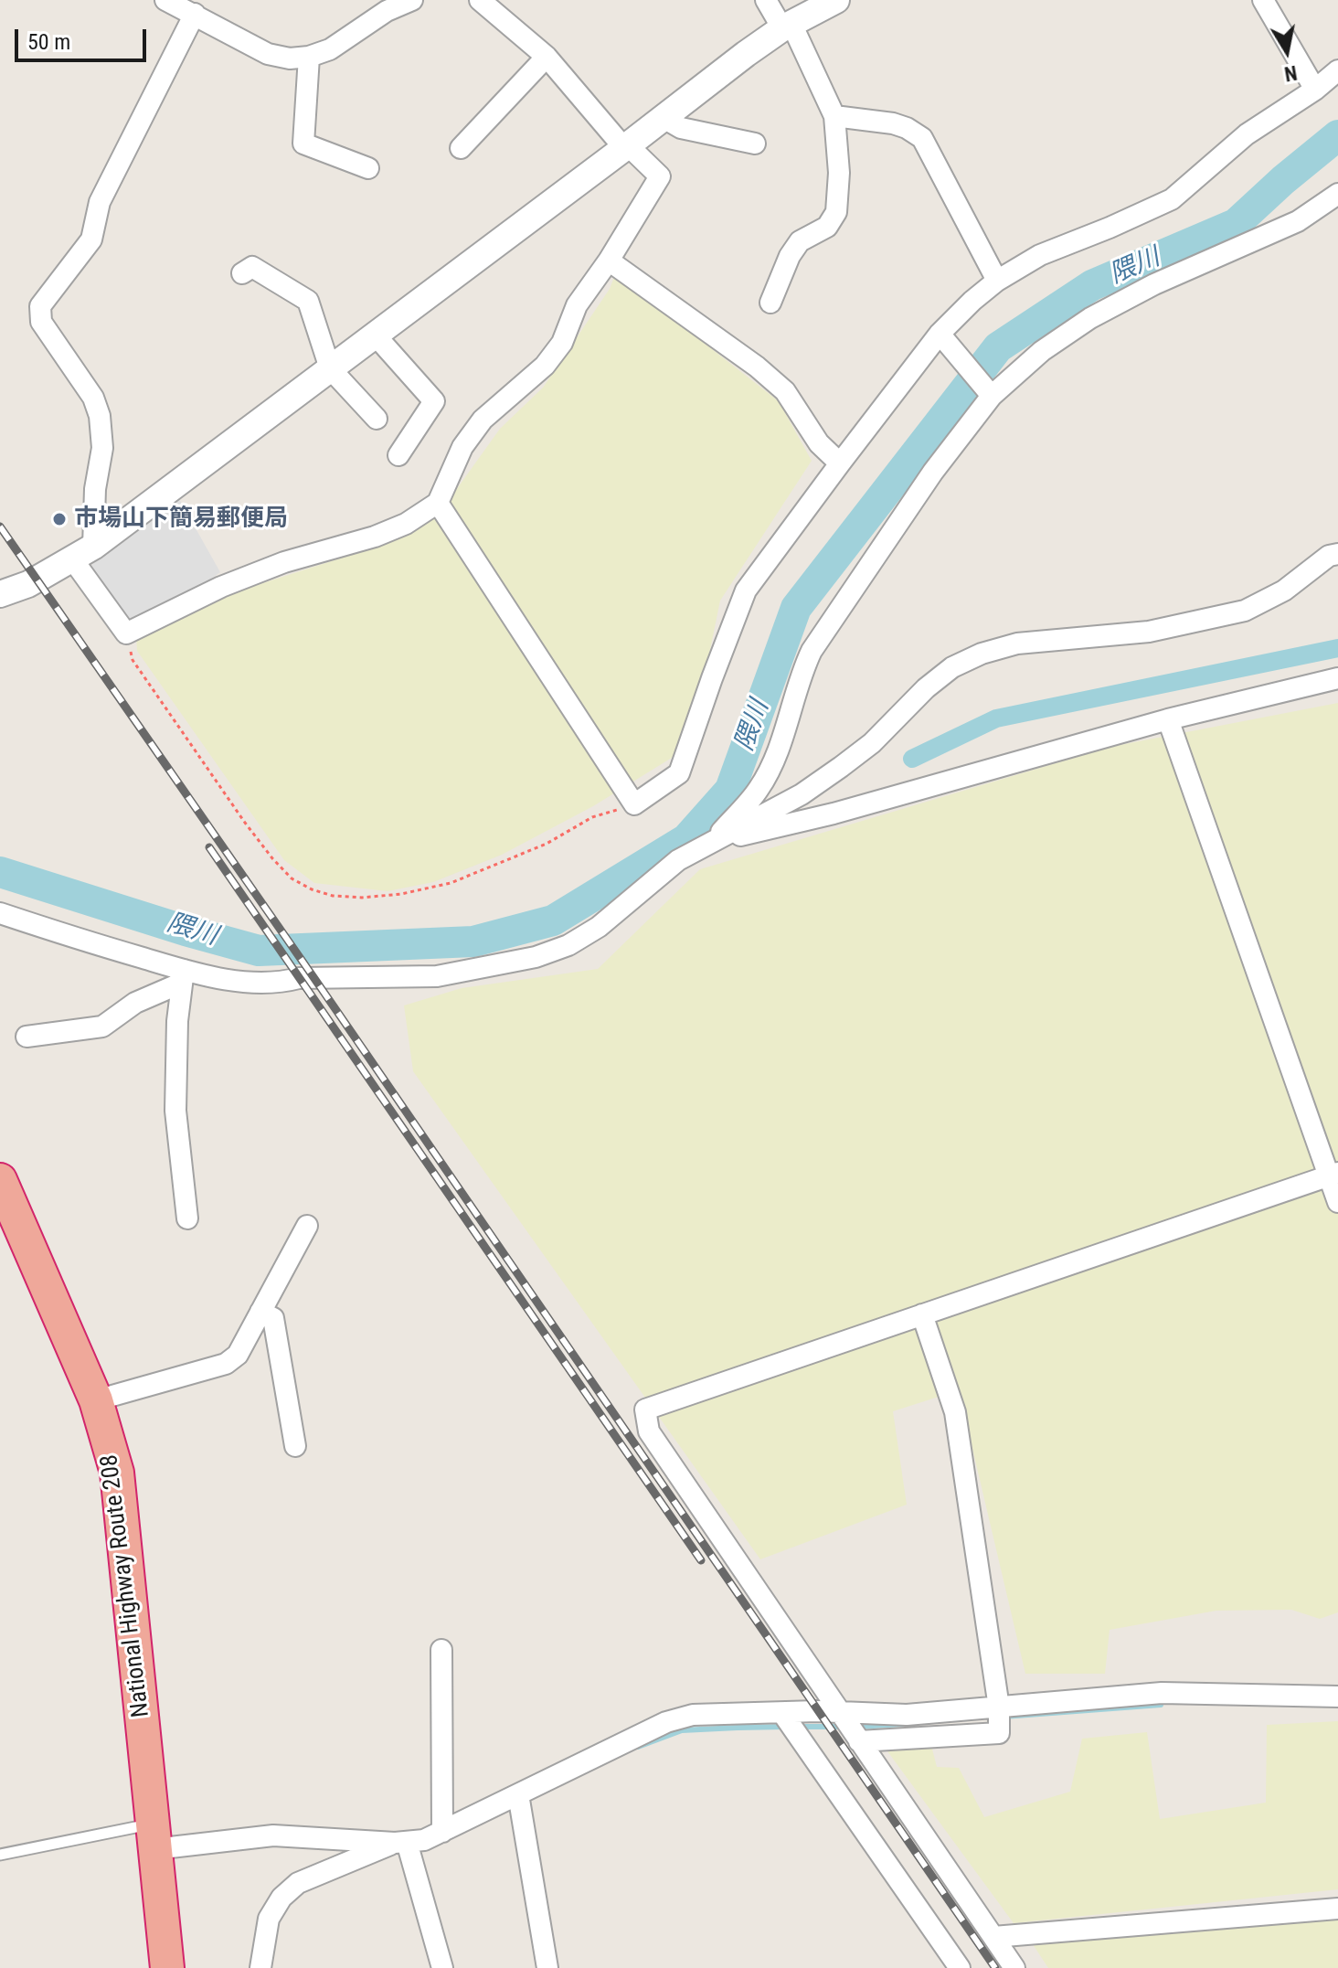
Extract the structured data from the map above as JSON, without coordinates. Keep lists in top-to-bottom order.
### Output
{
  "streets": {
    "highway": ["National Highway Route 208"]
  },
  "water": ["隈川"],
  "places": ["市場山下簡易郵便局"],
  "scale_bar": "50 m",
  "north": "bottom"
}
